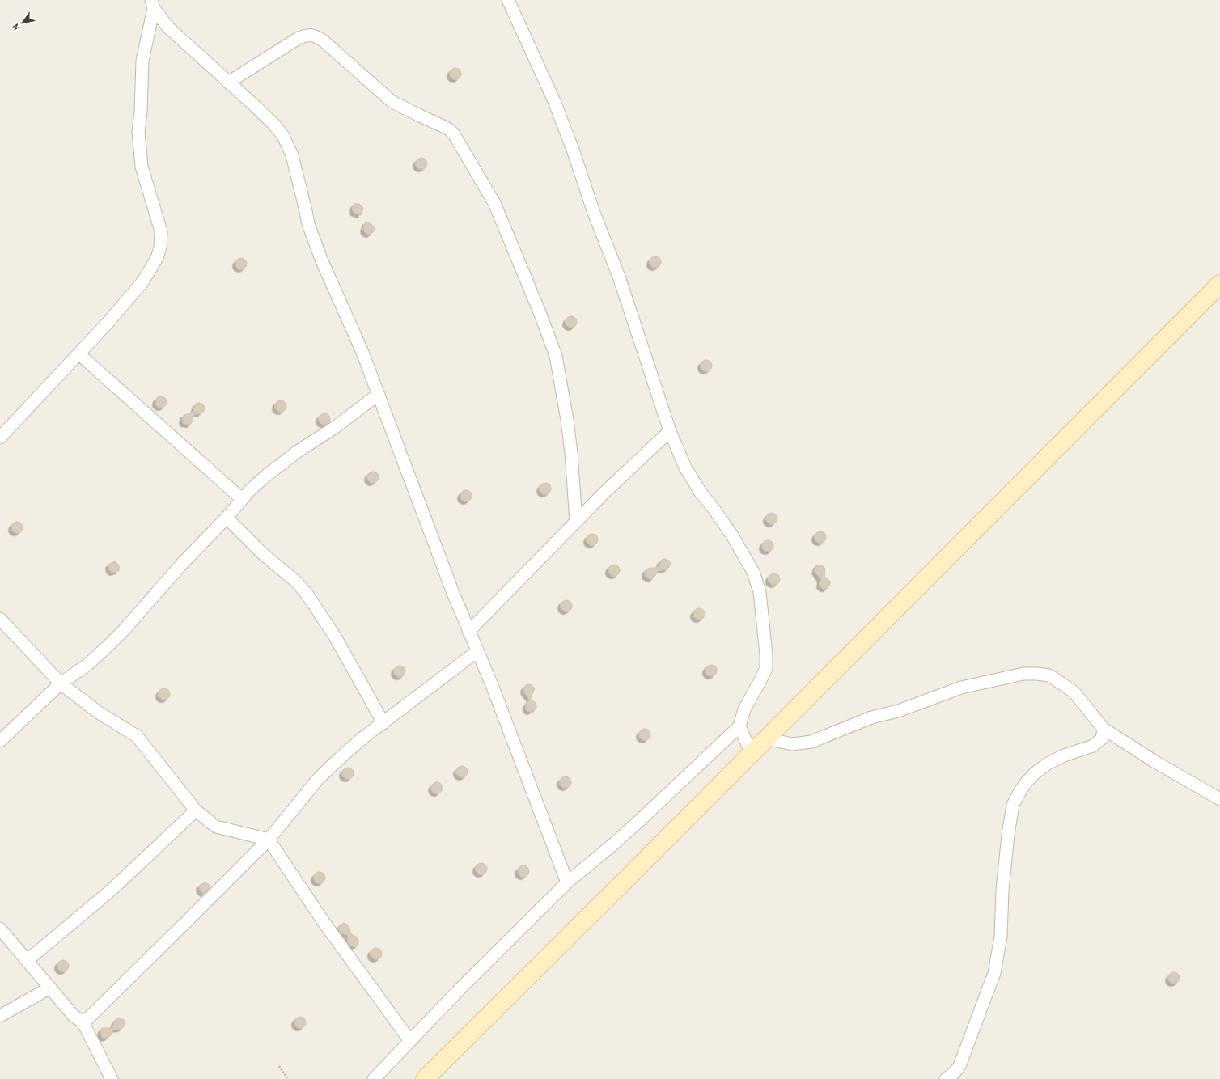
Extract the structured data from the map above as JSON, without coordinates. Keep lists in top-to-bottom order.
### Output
{
  "north": "bottom left"
}
